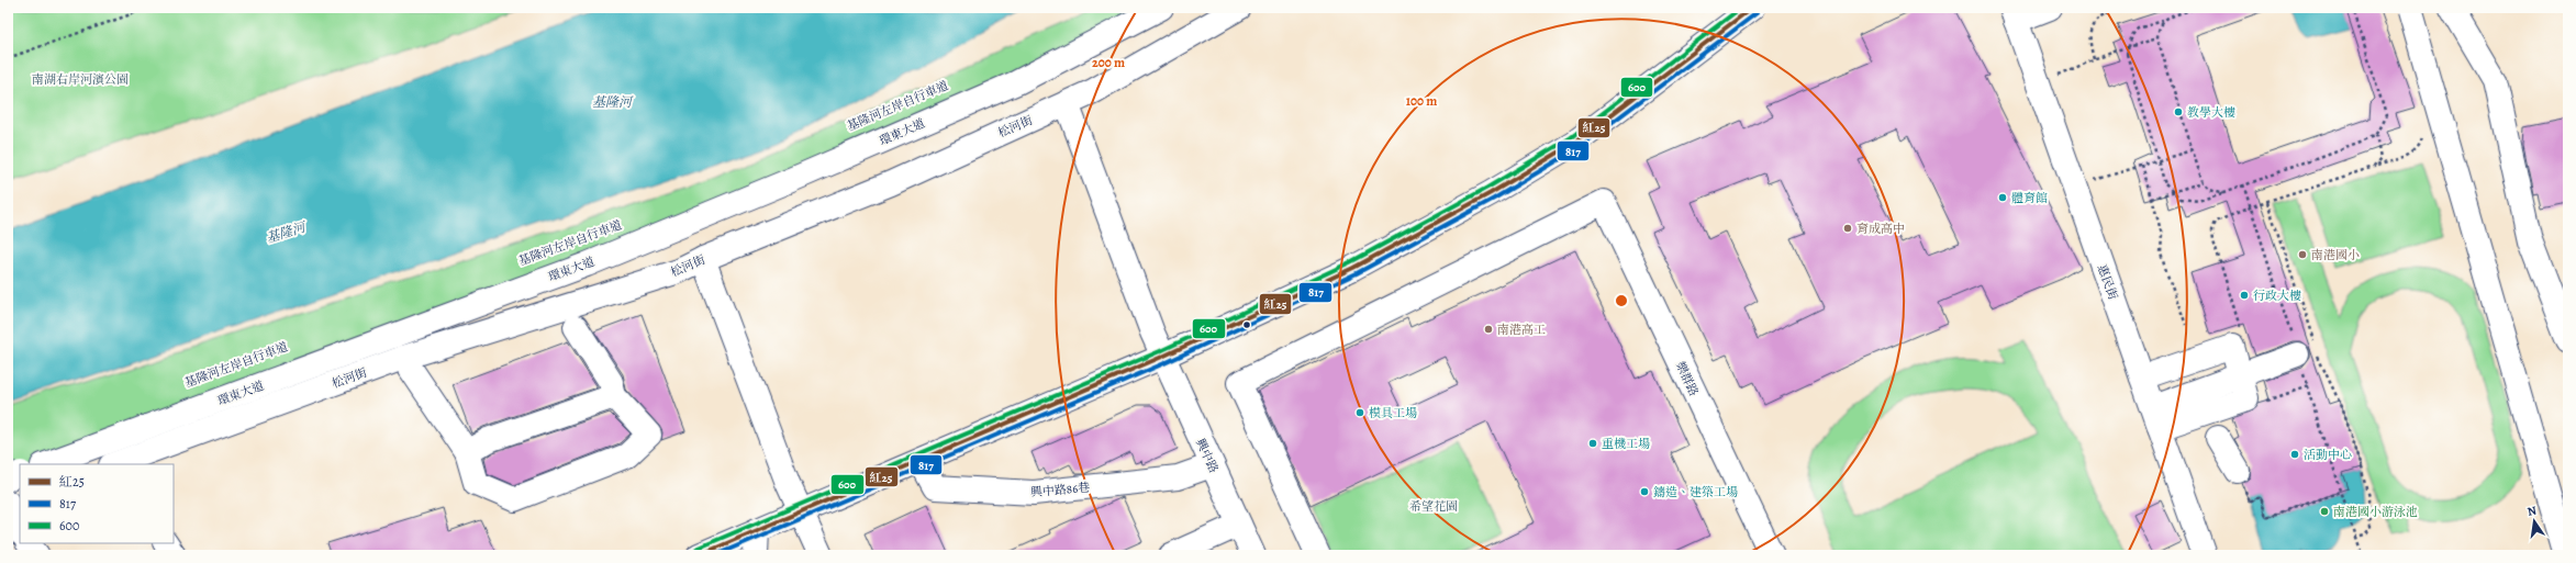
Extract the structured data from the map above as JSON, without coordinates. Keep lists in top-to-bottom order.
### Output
{
  "streets": {
    "main road": [
      "松河街",
      "環東大道",
      "惠民街",
      "樂群路",
      "興中路",
      "興中路86巷"
    ]
  },
  "crossings": [
    ["松河街", "興中路"],
    ["興中路", "興中路86巷"]
  ],
  "water": ["基隆河"],
  "parks": ["南湖右岸河濱公園", "希望花園"],
  "places": [
    "教學大樓",
    "體育館",
    "育成高中",
    "南港國小",
    "行政大樓",
    "南港高工",
    "模具工場",
    "重機工場",
    "活動中心",
    "鑄造、建築工場",
    "南港國小游泳池"
  ],
  "lines": ["transit line 紅25", "transit line 600", "transit line 817"],
  "legend": ["紅25", "817", "600"],
  "north": "top",
  "rings": ["200 m", "100 m"]
}
